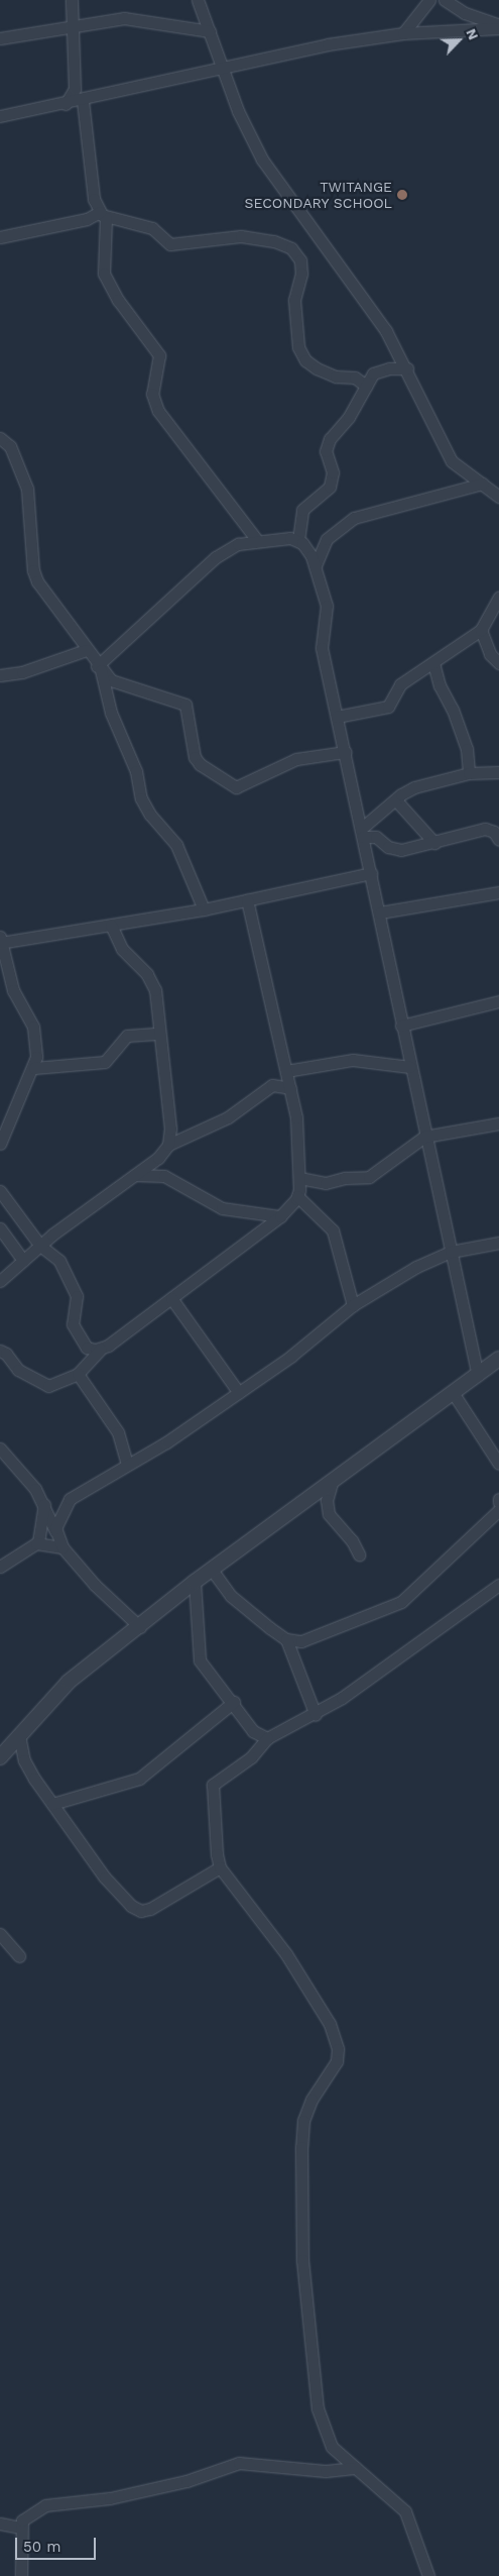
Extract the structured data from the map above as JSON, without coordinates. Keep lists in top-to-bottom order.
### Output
{
  "places": ["TWITANGE SECONDARY SCHOOL"],
  "scale_bar": "50 m",
  "north": "top right"
}
